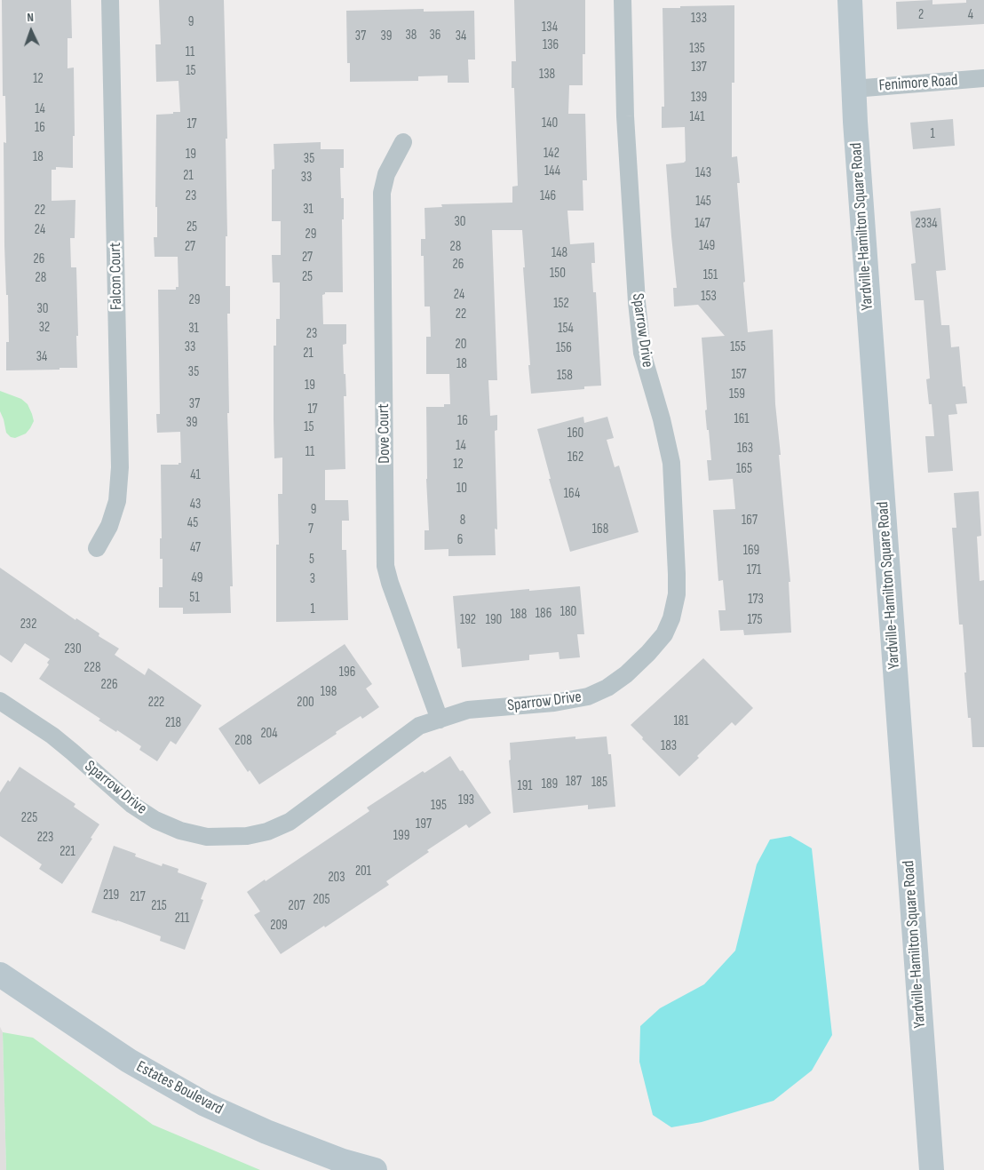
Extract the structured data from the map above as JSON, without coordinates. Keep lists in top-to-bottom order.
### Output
{
  "streets": {
    "street": [
      "Fenimore Road",
      "Yardville-Hamilton Square Road",
      "Falcon Court",
      "Sparrow Drive",
      "Dove Court",
      "Estates Boulevard"
    ]
  },
  "crossings": [
    ["Fenimore Road", "Yardville-Hamilton Square Road"],
    ["Sparrow Drive", "Dove Court"]
  ],
  "house_numbers": [
    "2",
    "4",
    "133",
    "9",
    "134",
    "38",
    "36",
    "37",
    "39",
    "34",
    "136",
    "135",
    "11",
    "137",
    "15",
    "138",
    "12",
    "139",
    "14",
    "141",
    "140",
    "17",
    "16",
    "1",
    "142",
    "19",
    "18",
    "35",
    "144",
    "143",
    "21",
    "33",
    "23",
    "146",
    "145",
    "31",
    "22",
    "30",
    "147",
    "2334",
    "25",
    "24",
    "29",
    "149",
    "27",
    "28",
    "148",
    "27",
    "26",
    "26",
    "150",
    "151",
    "25",
    "28",
    "24",
    "153",
    "29",
    "152",
    "30",
    "22",
    "32",
    "31",
    "154",
    "23",
    "20",
    "33",
    "155",
    "156",
    "21",
    "34",
    "18",
    "35",
    "157",
    "158",
    "19",
    "159",
    "37",
    "17",
    "161",
    "16",
    "39",
    "15",
    "160",
    "14",
    "163",
    "11",
    "162",
    "12",
    "165",
    "41",
    "10",
    "164",
    "43",
    "9",
    "8",
    "167",
    "45",
    "7",
    "168",
    "6",
    "47",
    "169",
    "5",
    "171",
    "49",
    "3",
    "51",
    "173",
    "1",
    "180",
    "186",
    "188",
    "192",
    "190",
    "175",
    "232",
    "230",
    "228",
    "196",
    "226",
    "198",
    "222",
    "200",
    "181",
    "218",
    "204",
    "208",
    "183",
    "187",
    "185",
    "189",
    "191",
    "193",
    "195",
    "225",
    "197",
    "199",
    "223",
    "221",
    "201",
    "203",
    "219",
    "217",
    "205",
    "215",
    "207",
    "211",
    "209"
  ],
  "north": "top"
}
